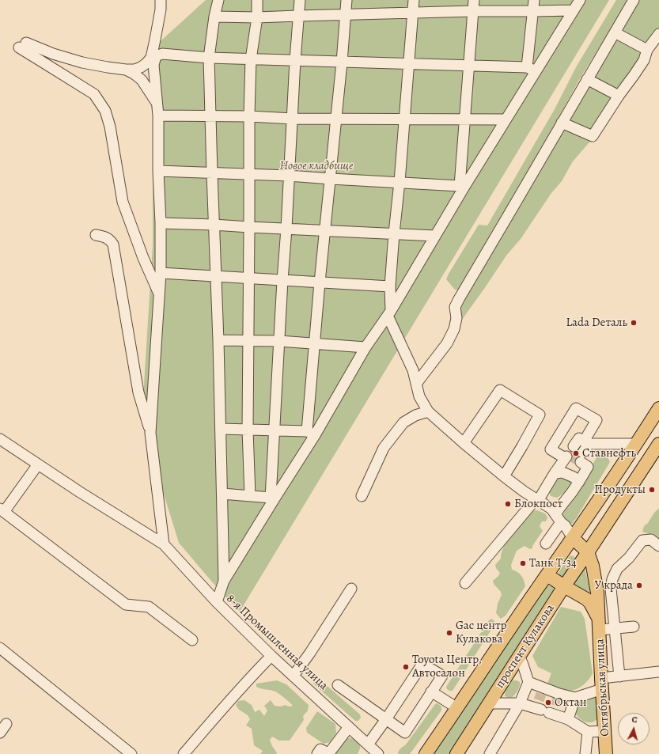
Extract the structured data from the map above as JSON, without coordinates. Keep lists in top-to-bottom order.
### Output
{
  "streets": {
    "main road": ["проспект Кулакова", "Октябрьская улица"],
    "street": ["8-я Промышленная улица"]
  },
  "crossings": [
    ["проспект Кулакова", "Октябрьская улица"]
  ],
  "parks": ["Новое кладбище"],
  "places": [
    "Lada Dеталь",
    "Ставнефть",
    "Продукты",
    "Блокпост",
    "Танк Т-34",
    "У крада",
    "Gac центр Кулакова",
    "Toyota Центр, Автосалон",
    "Октан"
  ],
  "north": "top"
}
